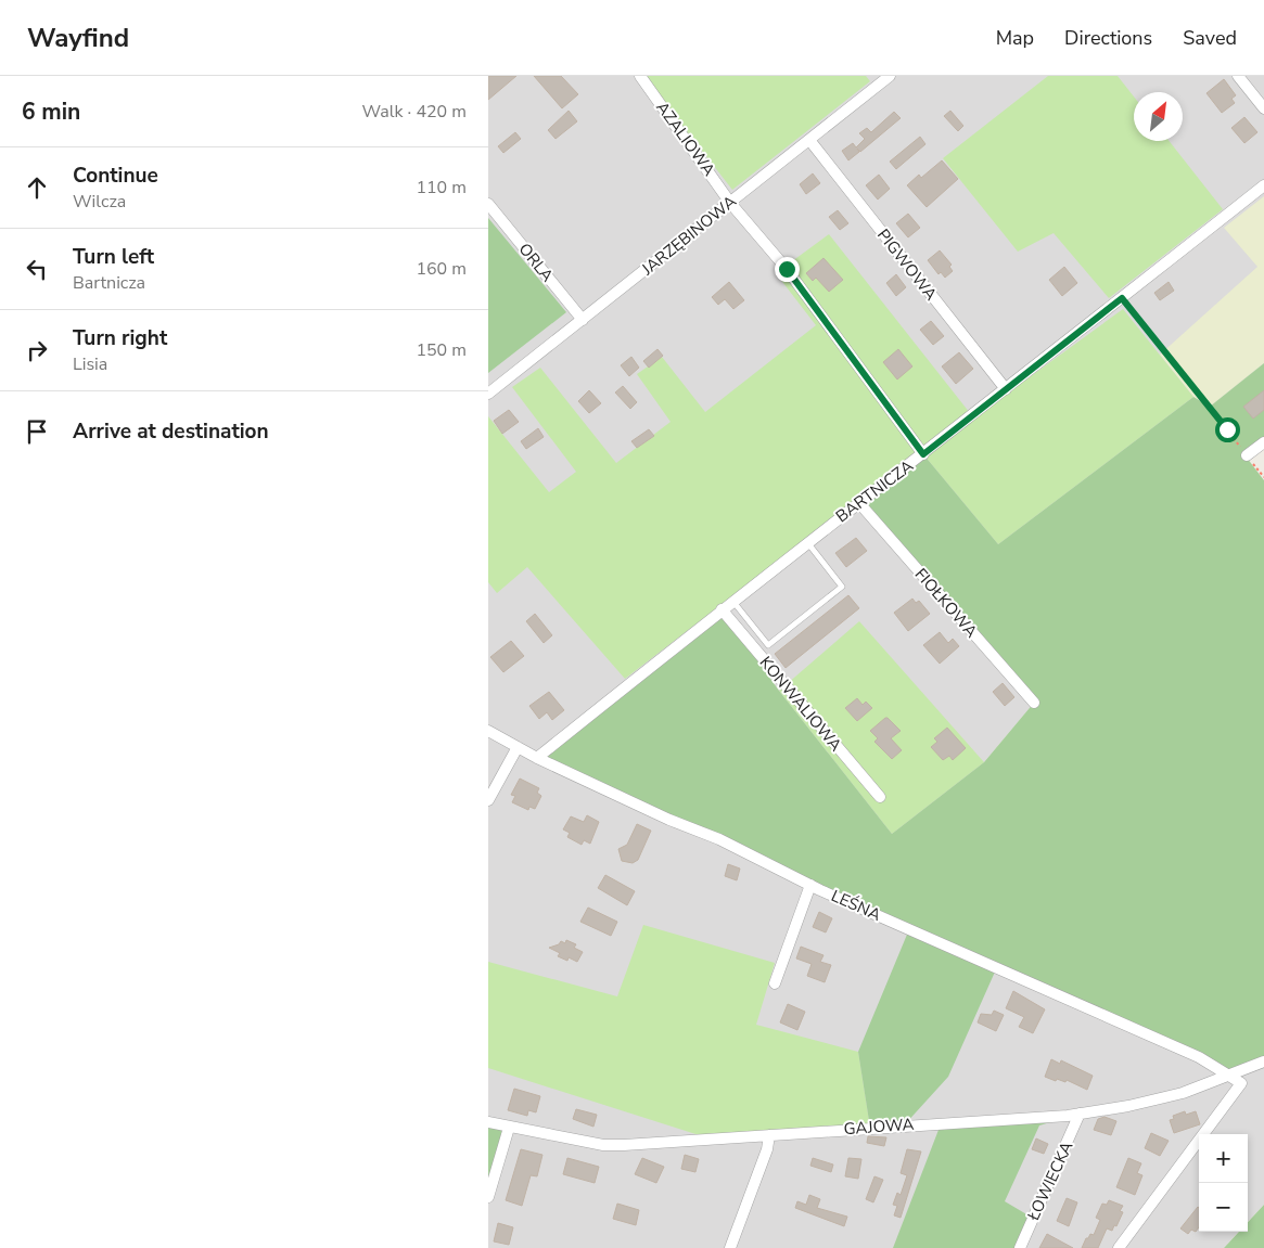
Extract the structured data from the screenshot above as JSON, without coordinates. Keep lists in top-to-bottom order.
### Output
{
  "streets": {
    "street": [
      "AZALIOWA",
      "JARZĘBINOWA",
      "ORLA",
      "PIGWOWA",
      "BARTNICZA",
      "FIOŁKOWA",
      "KONWALIOWA",
      "LEŚNA",
      "GAJOWA",
      "ŁOWIECKA"
    ]
  },
  "crossings": [
    ["AZALIOWA", "JARZĘBINOWA"],
    ["AZALIOWA", "BARTNICZA"],
    ["JARZĘBINOWA", "ORLA"],
    ["JARZĘBINOWA", "PIGWOWA"],
    ["PIGWOWA", "BARTNICZA"],
    ["BARTNICZA", "FIOŁKOWA"],
    ["BARTNICZA", "KONWALIOWA"],
    ["BARTNICZA", "LEŚNA"],
    ["LEŚNA", "GAJOWA"],
    ["GAJOWA", "ŁOWIECKA"]
  ],
  "north": "top right",
  "page": {
    "header": "Wayfind",
    "nav": ["Map", "Directions", "Saved"],
    "heading": ["6 min", "Walk · 420 m"],
    "list": [
      ["Continue", "Wilcza", "110 m"],
      ["Turn left", "Bartnicza", "160 m"],
      ["Turn right", "Lisia", "150 m"],
      "Arrive at destination"
    ],
    "map_buttons": ["+", "−"]
  }
}
